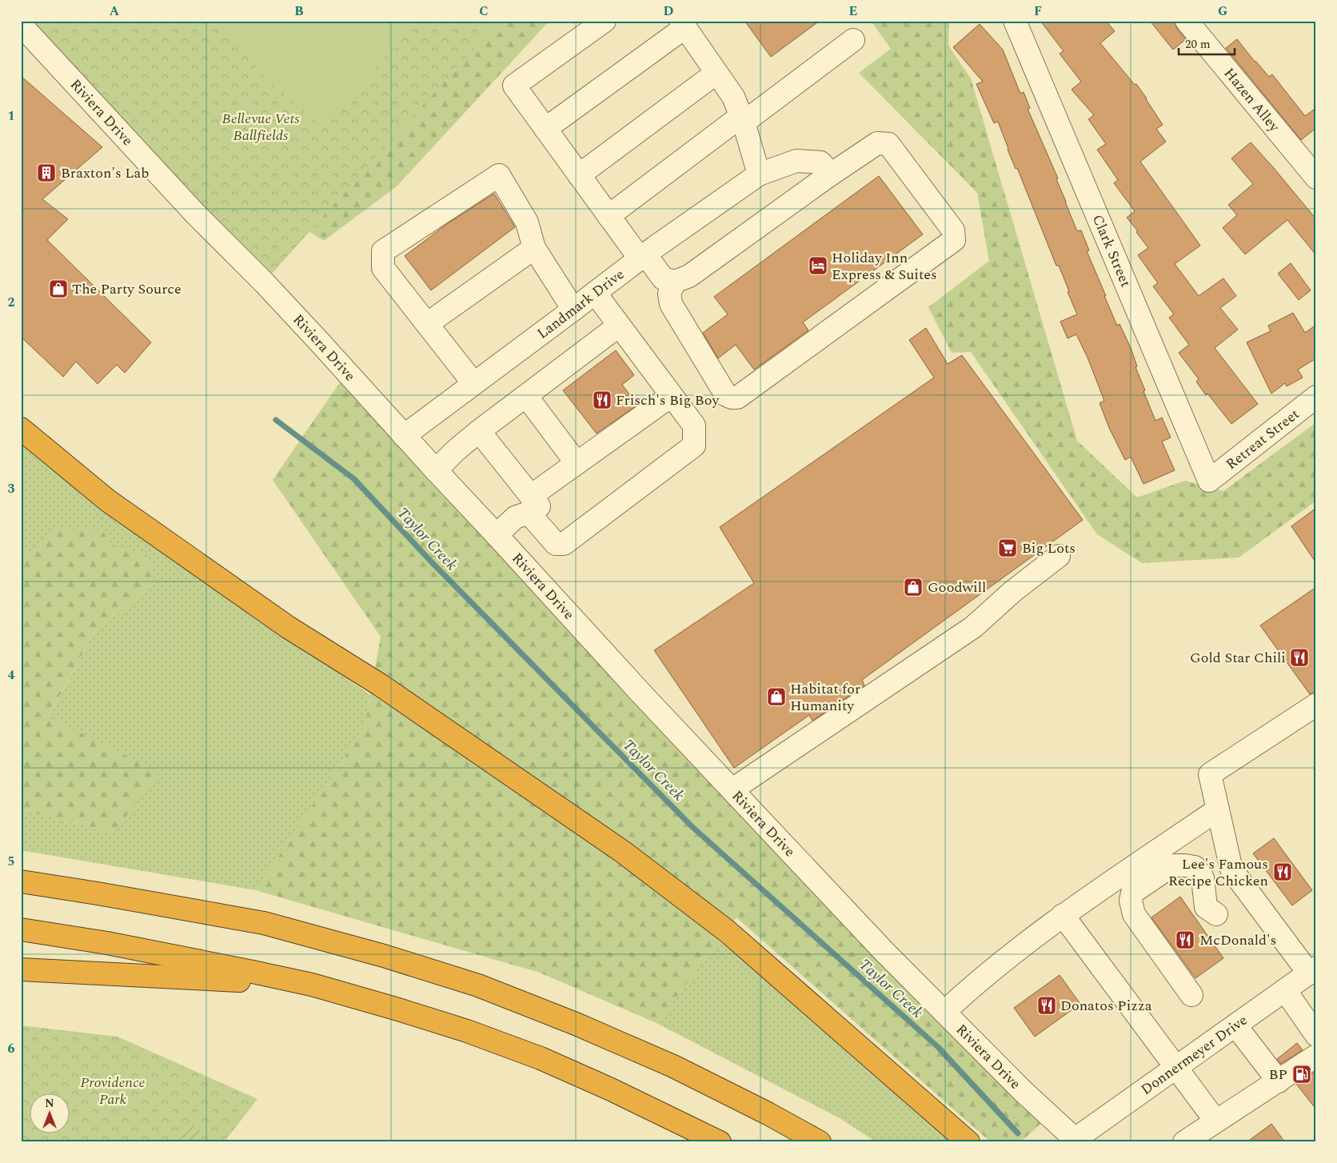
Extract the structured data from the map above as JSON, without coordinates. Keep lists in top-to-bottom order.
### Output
{
  "streets": {
    "street": [
      "Hazen Alley",
      "Riviera Drive",
      "Clark Street",
      "Landmark Drive",
      "Retreat Street",
      "Donnermeyer Drive"
    ]
  },
  "crossings": [
    ["Riviera Drive", "Landmark Drive"],
    ["Riviera Drive", "Donnermeyer Drive"],
    ["Clark Street", "Retreat Street"]
  ],
  "water": ["Taylor Creek"],
  "parks": ["Bellevue Vets Ballfields", "Providence Park"],
  "places": {
    "building": ["Braxton's Lab"],
    "hotel": ["Holiday Inn Express & Suites"],
    "shop": ["The Party Source", "Goodwill", "Habitat for Humanity"],
    "restaurant": [
      "Frisch's Big Boy",
      "Gold Star Chili",
      "Lee's Famous Recipe Chicken",
      "McDonald's",
      "Donatos Pizza"
    ],
    "supermarket": ["Big Lots"],
    "fuel station": ["BP"]
  },
  "scale_bar": "20 m",
  "north": "top",
  "grid": {
    "columns": [
      "A",
      "B",
      "C",
      "D",
      "E",
      "F",
      "G"
    ],
    "rows": [
      "1",
      "2",
      "3",
      "4",
      "5",
      "6"
    ]
  }
}
